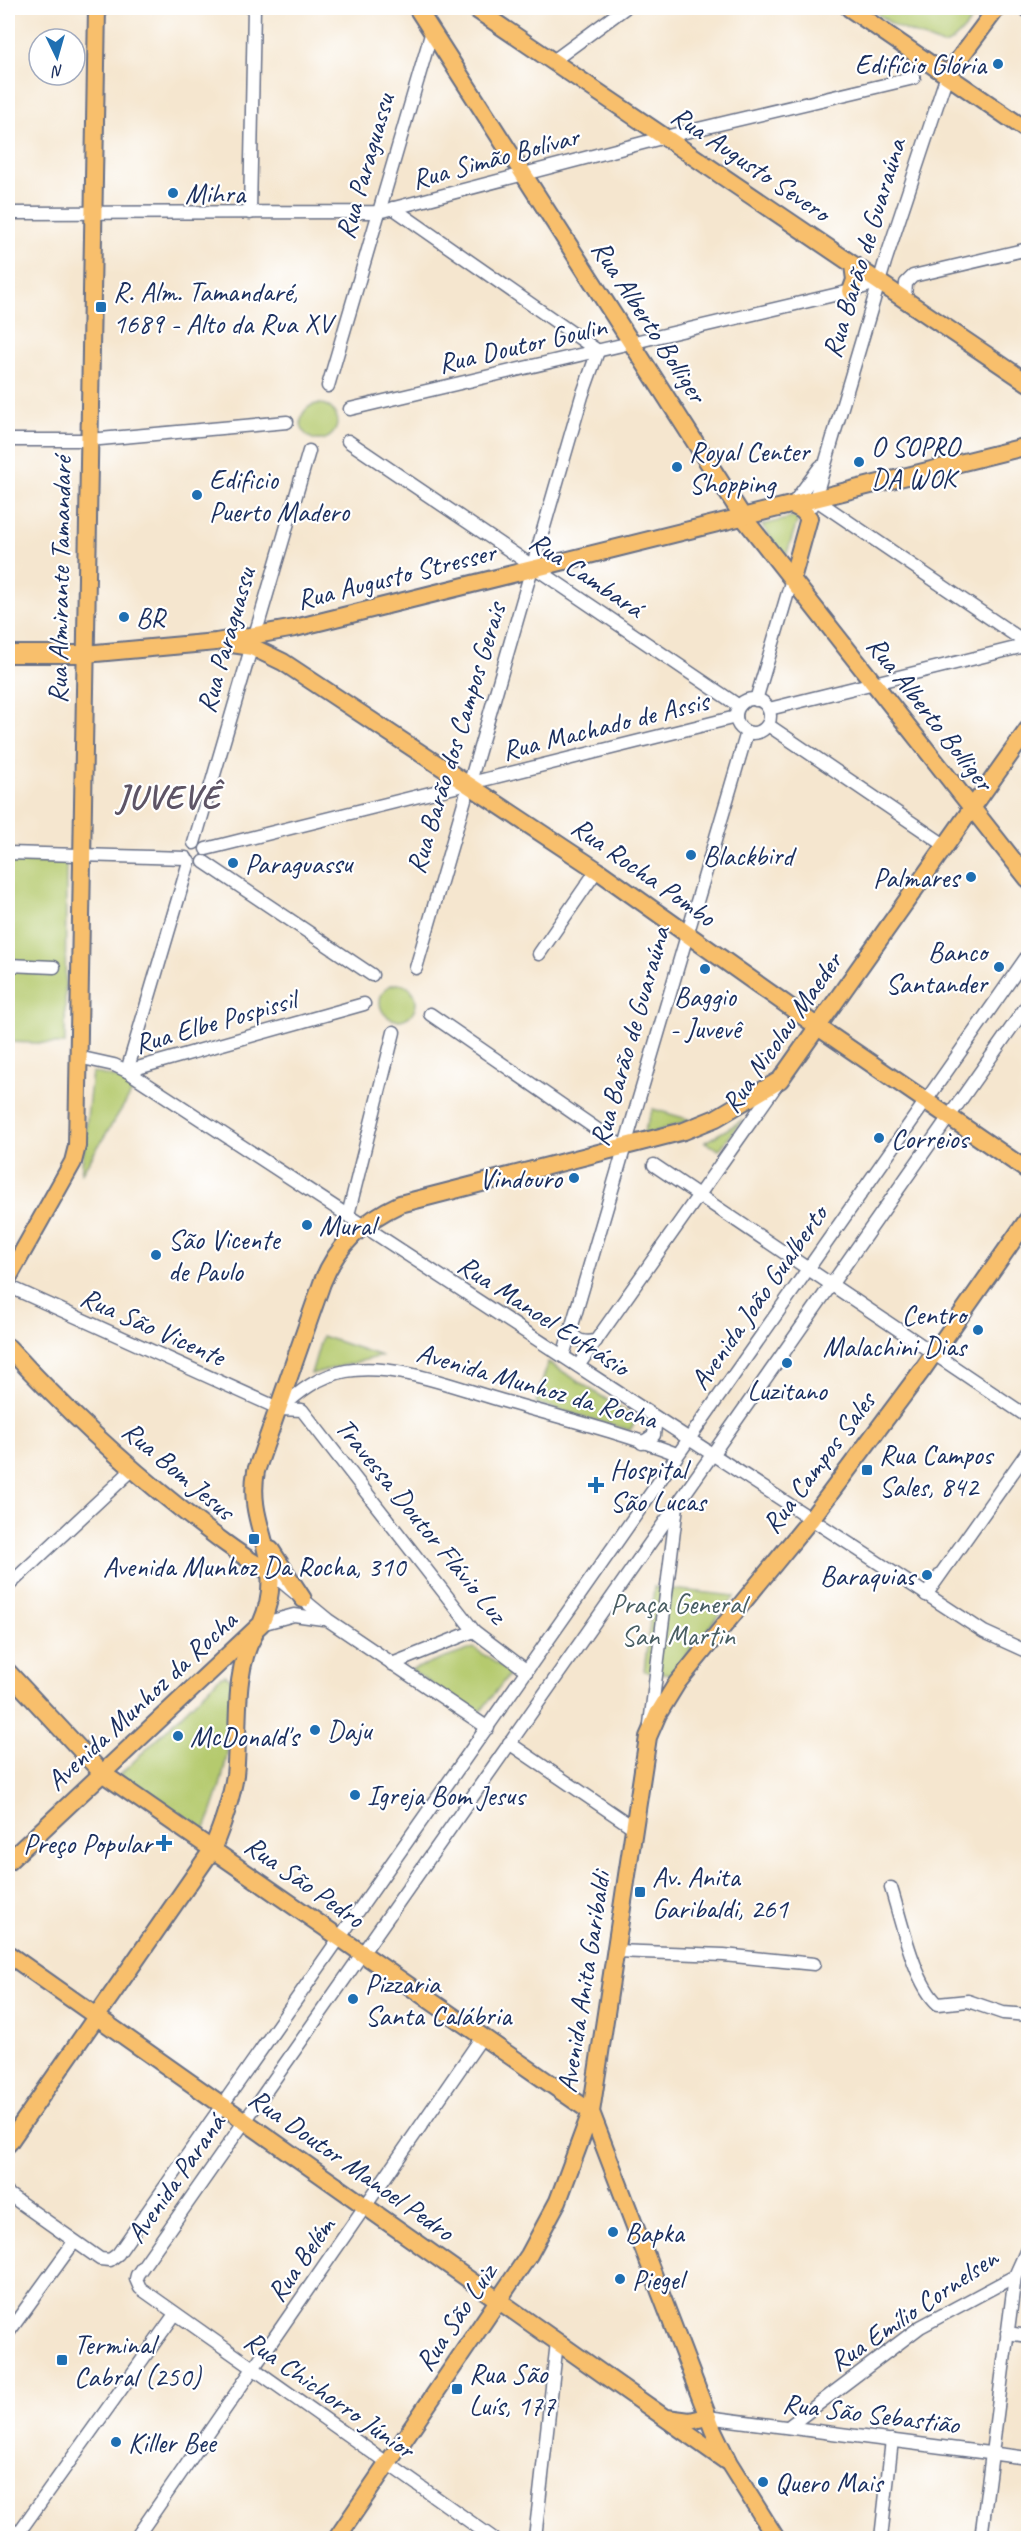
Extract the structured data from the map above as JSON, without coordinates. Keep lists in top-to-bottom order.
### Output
{
  "streets": {
    "main road": [
      "Rua Augusto Severo",
      "Rua Barão de Guaraúna",
      "Rua Alberto Bolliger",
      "Rua Augusto Stresser",
      "Rua Almirante Tamandaré",
      "Rua Rocha Pombo",
      "Rua Nicolau Maeder",
      "Avenida Munhoz da Rocha",
      "Rua Campos Sales",
      "Rua Bom Jesus",
      "Rua São Pedro",
      "Avenida Anita Garibaldi",
      "Rua Doutor Manoel Pedro",
      "Rua São Luiz"
    ],
    "street": [
      "Rua Simão Bolívar",
      "Rua Paraguassu",
      "Rua Doutor Goulin",
      "Rua Cambará",
      "Rua Machado de Assis",
      "Rua Barão dos Campos Gerais",
      "Rua Elbe Pospissil",
      "Avenida João Gualberto",
      "Rua Manoel Eufrásio",
      "Rua São Vicente",
      "Travessa Doutor Flávio Luz",
      "Avenida Paraná",
      "Rua Belém",
      "Rua Emílio Cornelsen",
      "Rua Chichorro Júnior",
      "Rua São Sebastião"
    ]
  },
  "crossings": [
    ["Rua Simão Bolívar", "Rua Augusto Severo"],
    ["Rua Simão Bolívar", "Rua Paraguassu"],
    ["Rua Simão Bolívar", "Rua Alberto Bolliger"],
    ["Rua Simão Bolívar", "Rua Almirante Tamandaré"],
    ["Rua Augusto Severo", "Rua Barão de Guaraúna"],
    ["Rua Augusto Severo", "Rua Doutor Goulin"],
    ["Rua Paraguassu", "Rua Alberto Bolliger"],
    ["Rua Paraguassu", "Rua Augusto Stresser"],
    ["Rua Paraguassu", "Rua Machado de Assis"],
    ["Rua Paraguassu", "Rua Rocha Pombo"],
    ["Rua Barão de Guaraúna", "Rua Alberto Bolliger"],
    ["Rua Barão de Guaraúna", "Rua Doutor Goulin"],
    ["Rua Barão de Guaraúna", "Rua Cambará"],
    ["Rua Barão de Guaraúna", "Rua Augusto Stresser"],
    ["Rua Barão de Guaraúna", "Rua Machado de Assis"],
    ["Rua Barão de Guaraúna", "Rua Rocha Pombo"],
    ["Rua Barão de Guaraúna", "Rua Manoel Eufrásio"],
    ["Rua Alberto Bolliger", "Rua Doutor Goulin"],
    ["Rua Alberto Bolliger", "Rua Augusto Stresser"],
    ["Rua Alberto Bolliger", "Rua Nicolau Maeder"],
    ["Rua Doutor Goulin", "Rua Barão dos Campos Gerais"],
    ["Rua Cambará", "Rua Augusto Stresser"],
    ["Rua Cambará", "Rua Machado de Assis"],
    ["Rua Cambará", "Rua Barão dos Campos Gerais"],
    ["Rua Augusto Stresser", "Rua Barão dos Campos Gerais"],
    ["Rua Augusto Stresser", "Rua Rocha Pombo"],
    ["Rua Almirante Tamandaré", "Rua Rocha Pombo"],
    ["Rua Almirante Tamandaré", "Rua Elbe Pospissil"],
    ["Rua Machado de Assis", "Rua Barão dos Campos Gerais"],
    ["Rua Machado de Assis", "Rua Rocha Pombo"],
    ["Rua Barão dos Campos Gerais", "Rua Rocha Pombo"],
    ["Rua Rocha Pombo", "Rua Nicolau Maeder"],
    ["Rua Rocha Pombo", "Avenida João Gualberto"],
    ["Rua Elbe Pospissil", "Rua Manoel Eufrásio"],
    ["Rua Nicolau Maeder", "Rua Manoel Eufrásio"],
    ["Avenida João Gualberto", "Rua Manoel Eufrásio"],
    ["Avenida João Gualberto", "Avenida Munhoz da Rocha"],
    ["Avenida João Gualberto", "Rua Bom Jesus"],
    ["Avenida João Gualberto", "Travessa Doutor Flávio Luz"],
    ["Avenida João Gualberto", "Avenida Anita Garibaldi"],
    ["Avenida João Gualberto", "Avenida Paraná"],
    ["Rua Manoel Eufrásio", "Rua Campos Sales"],
    ["Rua São Vicente", "Avenida Munhoz da Rocha"],
    ["Rua São Vicente", "Travessa Doutor Flávio Luz"],
    ["Avenida Munhoz da Rocha", "Rua Bom Jesus"],
    ["Avenida Munhoz da Rocha", "Travessa Doutor Flávio Luz"],
    ["Avenida Munhoz da Rocha", "Rua São Pedro"],
    ["Rua Campos Sales", "Avenida Anita Garibaldi"],
    ["Rua Bom Jesus", "Avenida Paraná"],
    ["Rua São Pedro", "Avenida Anita Garibaldi"],
    ["Rua São Pedro", "Avenida Paraná"],
    ["Rua São Pedro", "Rua Belém"],
    ["Rua São Pedro", "Rua São Luiz"],
    ["Avenida Anita Garibaldi", "Rua Doutor Manoel Pedro"],
    ["Avenida Anita Garibaldi", "Rua São Luiz"],
    ["Avenida Anita Garibaldi", "Rua São Sebastião"],
    ["Rua Doutor Manoel Pedro", "Avenida Paraná"],
    ["Rua Doutor Manoel Pedro", "Rua Belém"],
    ["Rua Doutor Manoel Pedro", "Rua São Luiz"],
    ["Avenida Paraná", "Rua Chichorro Júnior"],
    ["Rua Belém", "Rua Chichorro Júnior"],
    ["Rua Emílio Cornelsen", "Rua São Sebastião"],
    ["Rua São Luiz", "Rua Chichorro Júnior"]
  ],
  "districts": ["JUVEVÊ"],
  "parks": ["Praça General San Martin"],
  "places": {
    "other": [
      "Edifício Glória",
      "Mihra",
      "O SOPRO DA WOK",
      "Royal Center Shopping",
      "Edificio Puerto Madero",
      "BR",
      "Blackbird",
      "Paraguassu",
      "Palmares",
      "Banco Santander",
      "Baggio - Juvevê",
      "Correios",
      "Vindouro",
      "Mural",
      "São Vicente de Paulo",
      "Centro Malachini Dias",
      "Luzitano",
      "Baraquias",
      "Daju",
      "McDonald's",
      "Igreja Bom Jesus",
      "Pizzaria Santa Calábria",
      "Bapka",
      "Piegel",
      "Killer Bee",
      "Quero Mais"
    ],
    "transit": [
      "R. Alm. Tamandaré, 1689 - Alto da Rua XV",
      "Rua Campos Sales, 842",
      "Avenida Munhoz Da Rocha, 310",
      "Av. Anita Garibaldi, 261",
      "Terminal Cabral (250)",
      "Rua São Luís, 177"
    ],
    "health": ["Hospital São Lucas", "Preço Popular"]
  },
  "north": "bottom"
}
